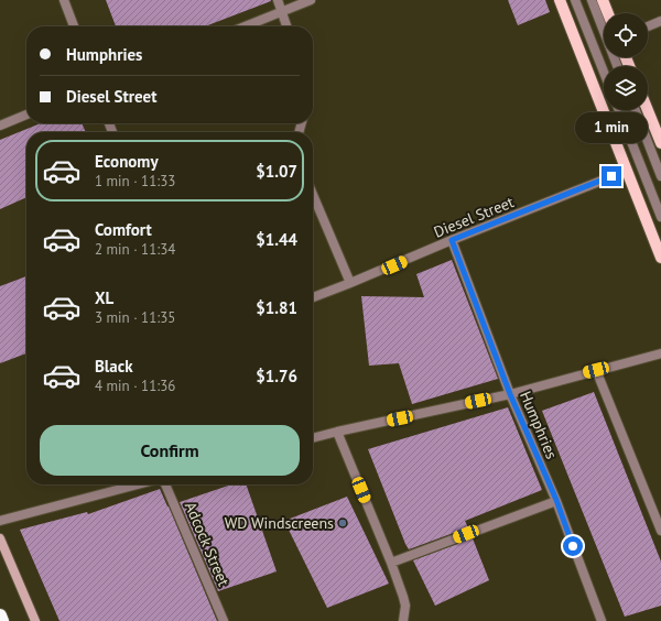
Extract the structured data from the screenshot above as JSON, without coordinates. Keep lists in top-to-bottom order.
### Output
{
  "streets": {
    "street": ["Diesel Street", "Humphries", "Adcock Street"]
  },
  "crossings": [
    ["Diesel Street", "Humphries"]
  ],
  "places": ["WD Windscreens"],
  "page": {
    "banner": ["Humphries", "Diesel Street"],
    "bubble": "1 min",
    "list": [
      {
        "name": "Economy",
        "note": "1 min · 11:33",
        "value": "$1.07"
      },
      {
        "name": "Comfort",
        "note": "2 min · 11:34",
        "value": "$1.44"
      },
      {
        "name": "XL",
        "note": "3 min · 11:35",
        "value": "$1.81"
      },
      {
        "name": "Black",
        "note": "4 min · 11:36",
        "value": "$1.76"
      }
    ],
    "buttons": "Confirm"
  }
}
